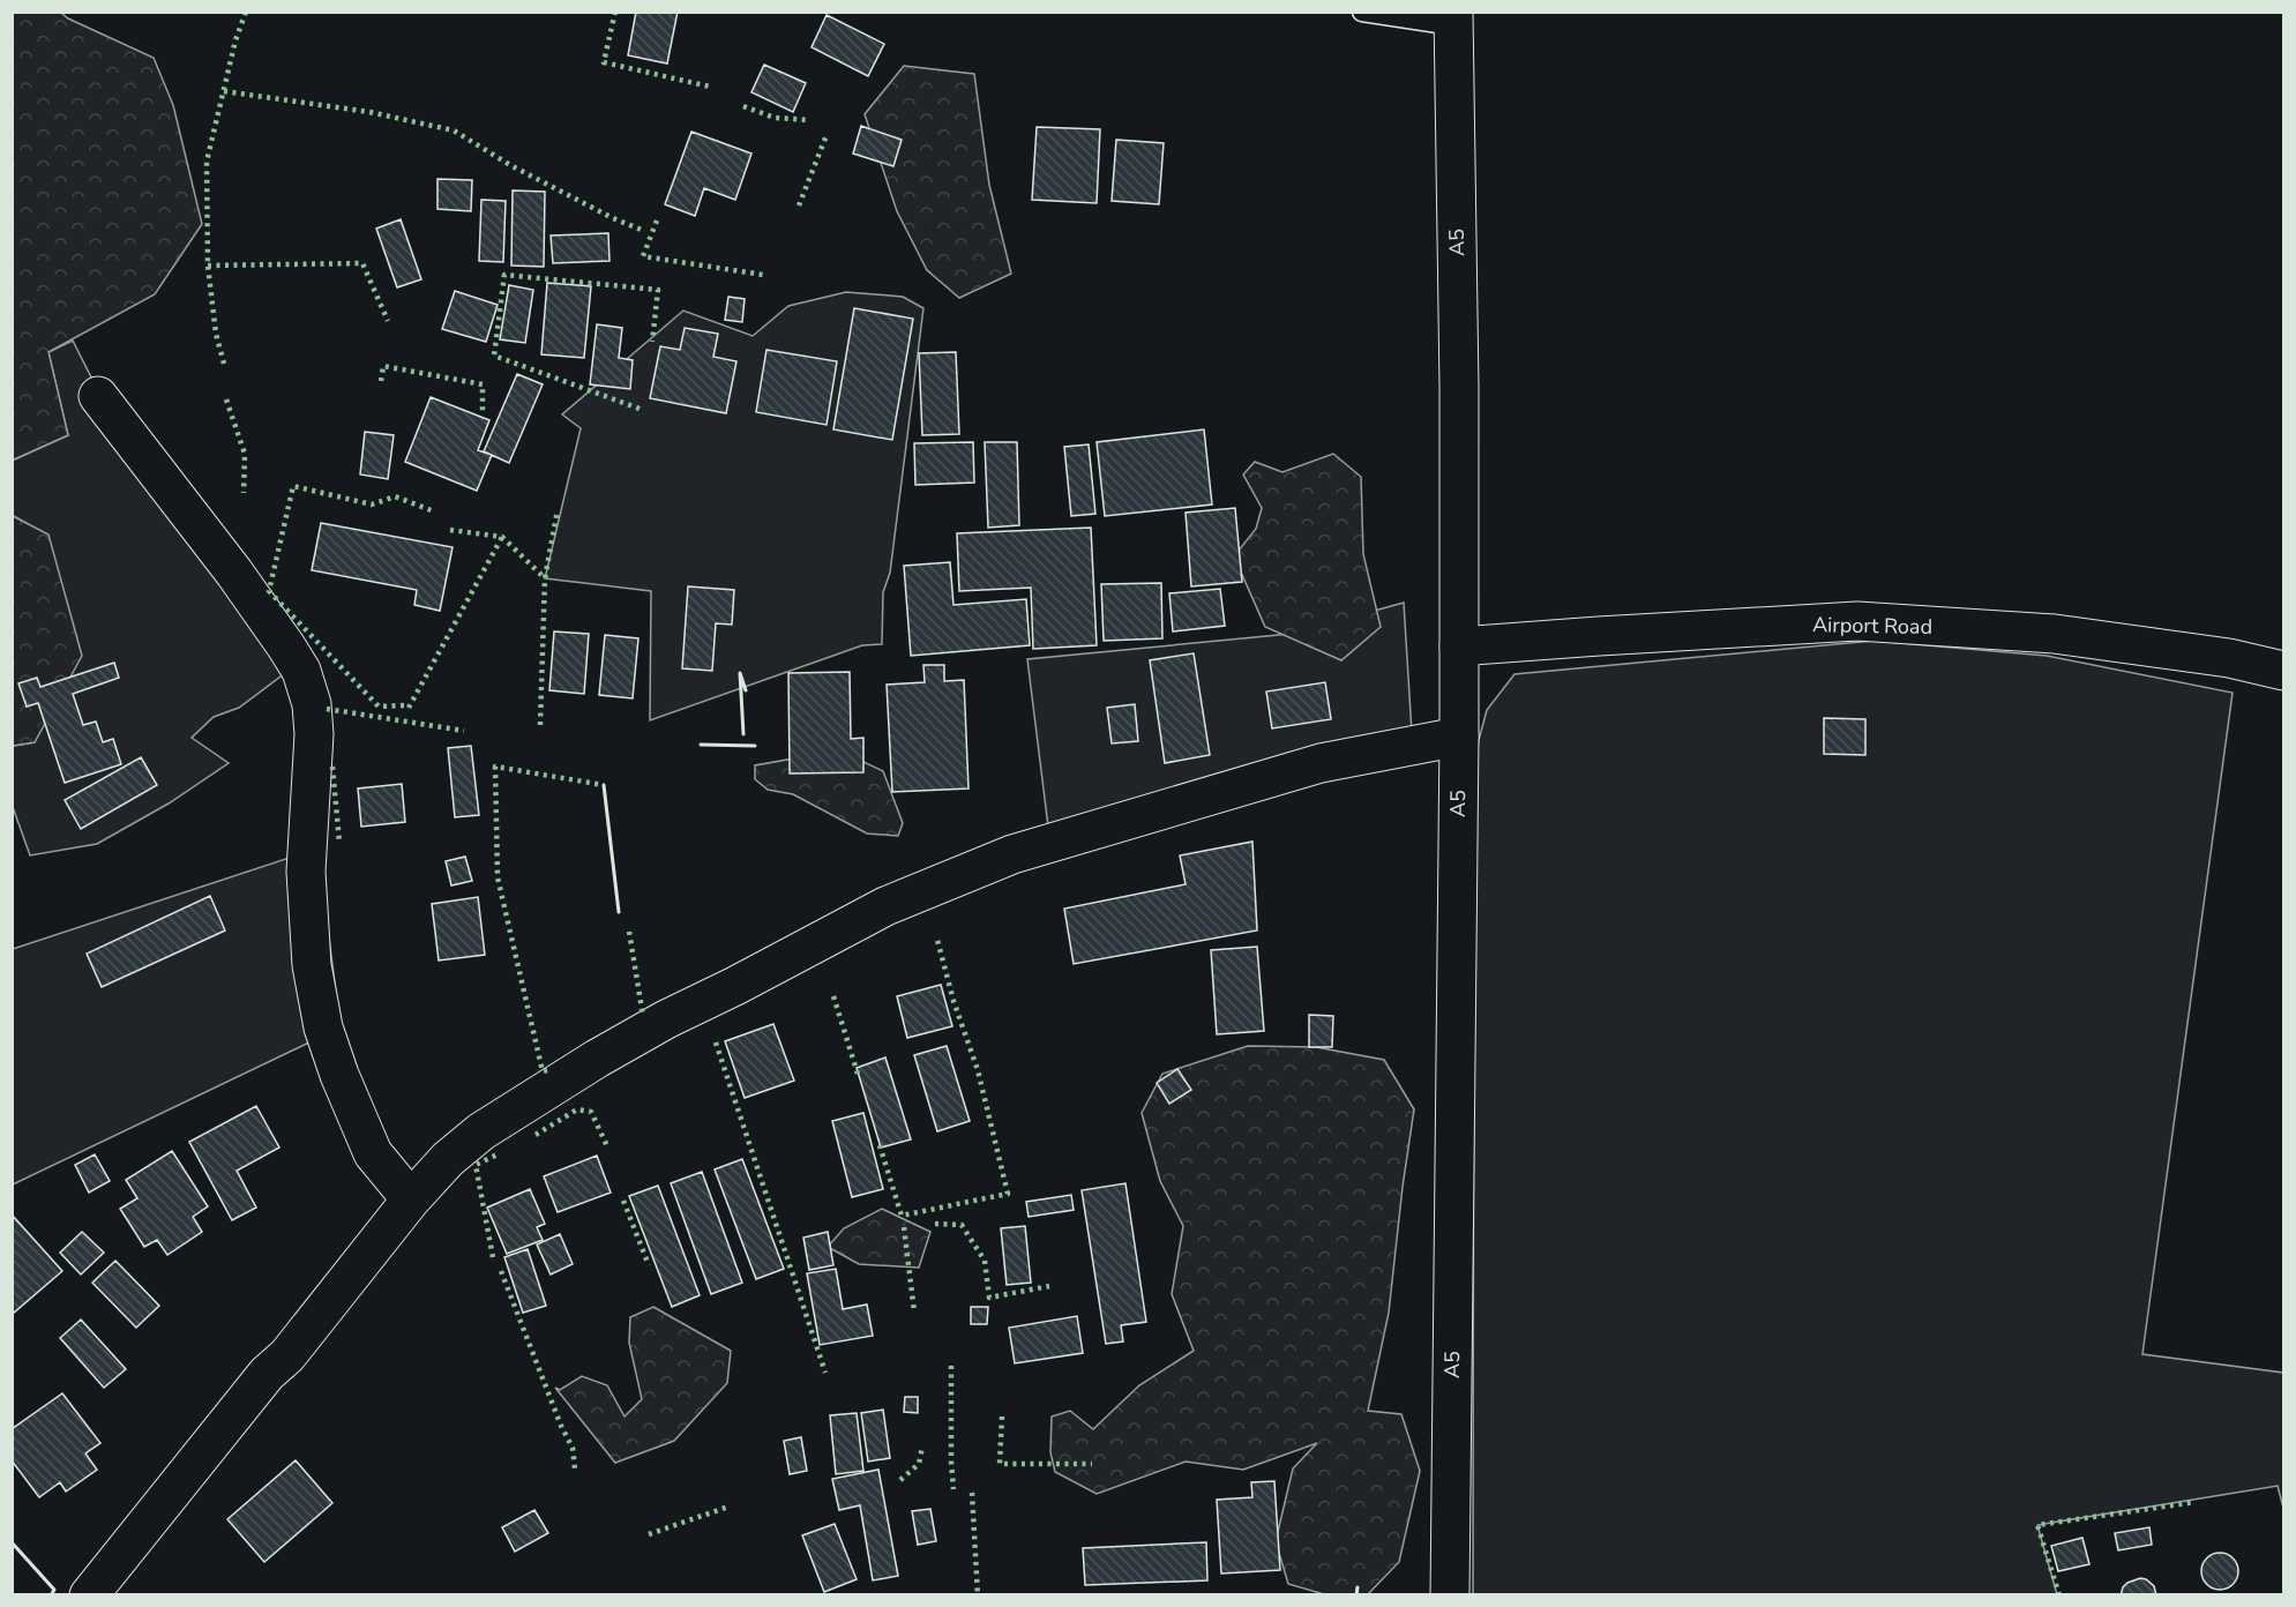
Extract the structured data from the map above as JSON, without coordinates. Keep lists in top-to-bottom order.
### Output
{
  "streets": {
    "main road": ["A5", "Airport Road"]
  },
  "crossings": [
    ["A5", "Airport Road"]
  ]
}
